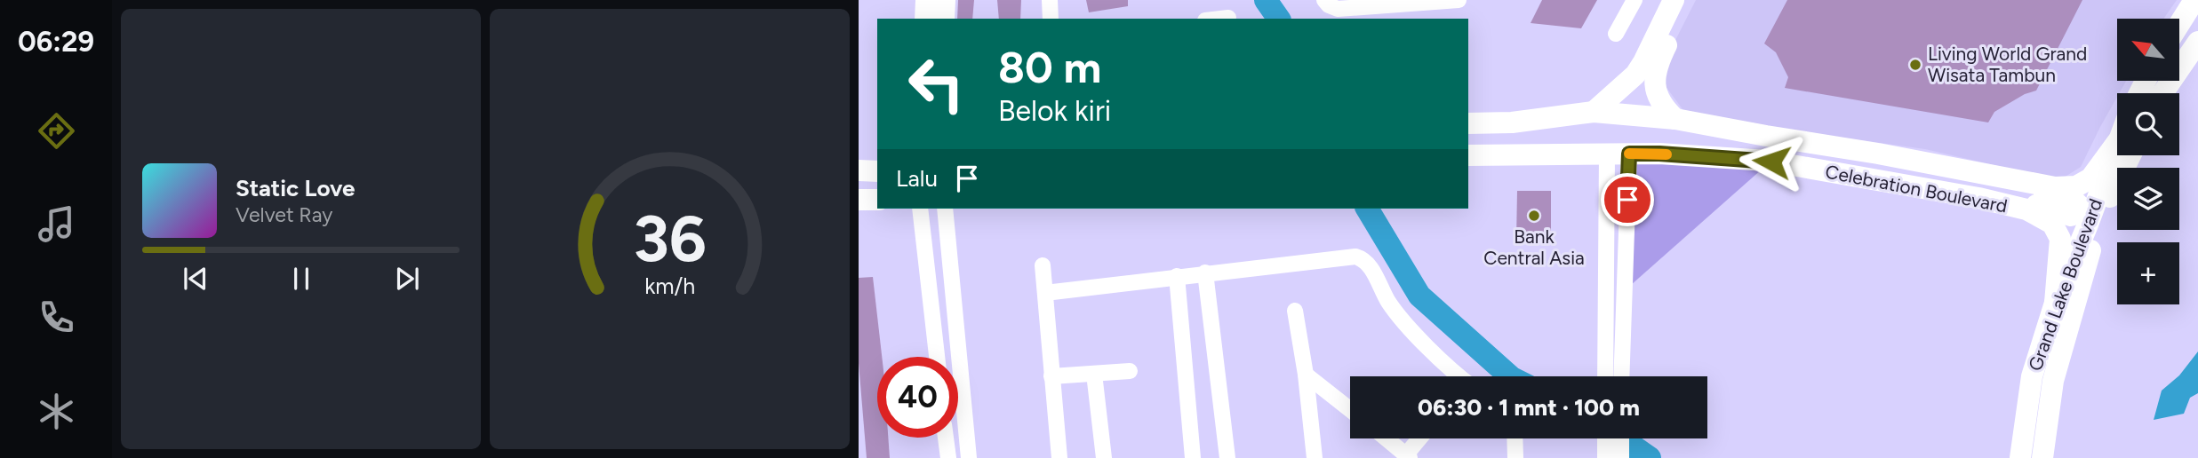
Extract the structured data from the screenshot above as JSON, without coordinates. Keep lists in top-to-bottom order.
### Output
{
  "streets": {
    "street": ["Celebration Boulevard", "Grand Lake Boulevard"]
  },
  "crossings": [
    ["Celebration Boulevard", "Grand Lake Boulevard"]
  ],
  "places": ["Living World Grand Wisata Tambun", "Bank Central Asia"],
  "north": "top left",
  "page": {
    "tabs": "06:29",
    "map_buttons": "+",
    "turn": ["80 m", "Belok kiri"],
    "then": "Lalu",
    "song": ["Static Love", "Velvet Ray"],
    "limit": "40",
    "trip": "06:30 · 1 mnt · 100 m",
    "gauge": ["36", "km/h"]
  }
}
